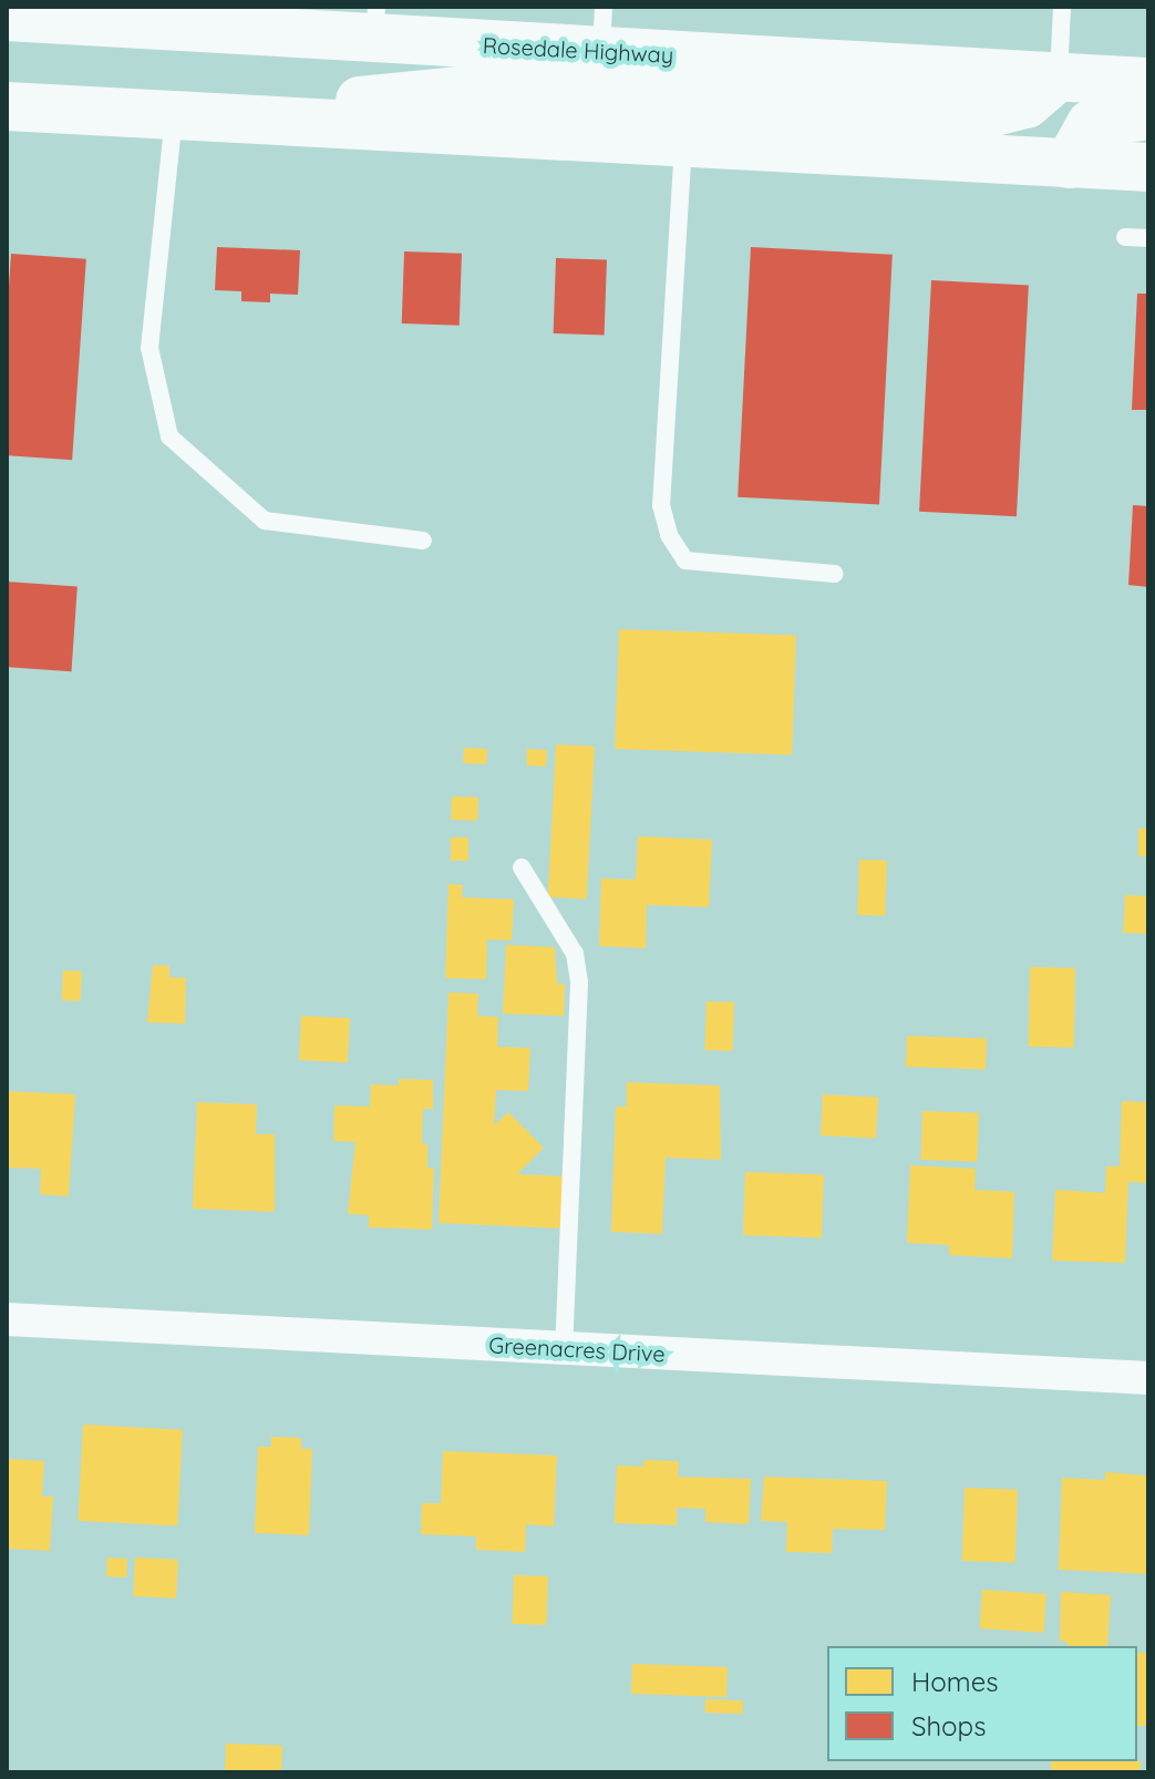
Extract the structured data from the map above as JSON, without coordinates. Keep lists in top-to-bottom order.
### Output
{
  "streets": {
    "main road": ["Rosedale Highway"],
    "street": ["Greenacres Drive"]
  },
  "legend": ["Homes", "Shops"]
}
